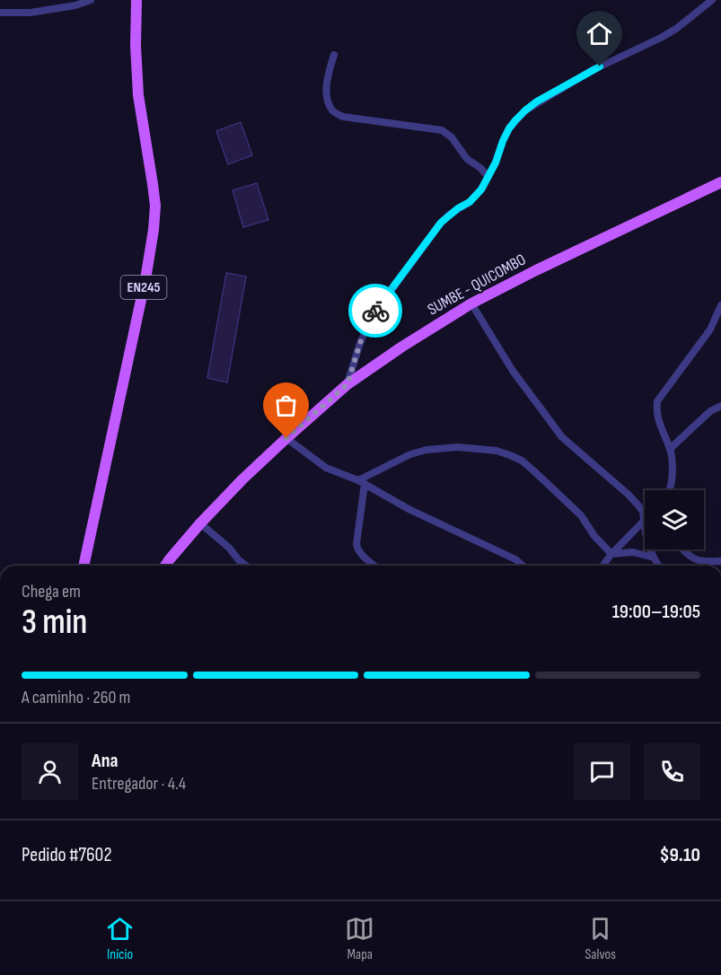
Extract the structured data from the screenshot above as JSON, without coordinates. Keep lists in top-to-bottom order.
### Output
{
  "streets": {
    "main road": ["SUMBE - QUICOMBO", "EN245"]
  },
  "page": {
    "heading": ["3 min", "Chega em", "19:00–19:05"],
    "panel": [
      "Ana",
      "Entregador · 4.4",
      "Pedido #7602",
      "$9.10"
    ],
    "bar": "A caminho · 260 m",
    "tabs": ["Início", "Mapa", "Salvos"]
  }
}
